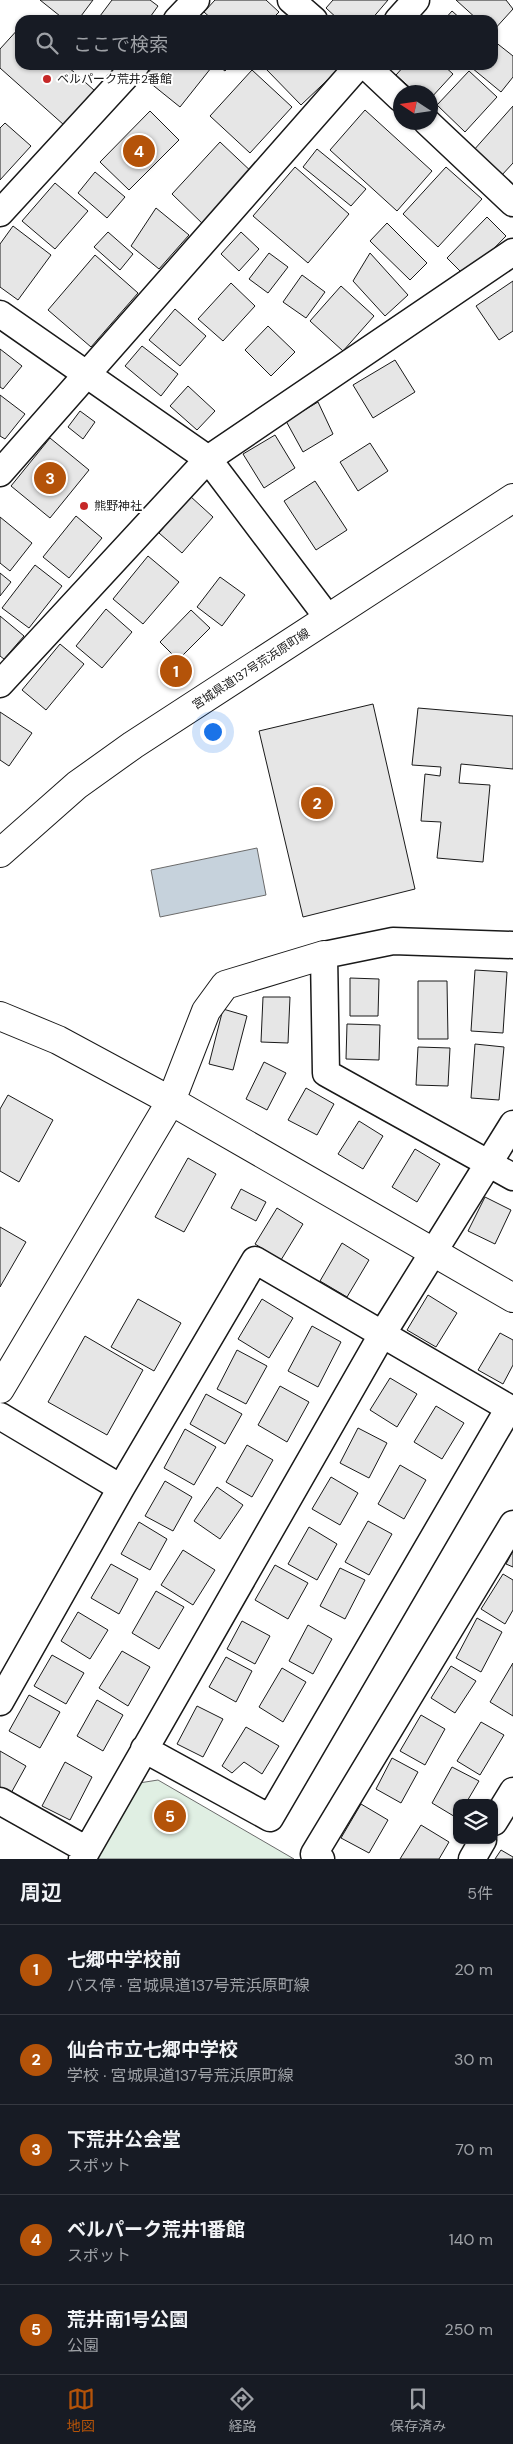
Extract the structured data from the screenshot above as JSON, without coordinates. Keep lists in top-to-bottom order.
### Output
{
  "streets": {
    "street": ["宮城県道137号荒浜原町線"]
  },
  "places": ["ベルパーク荒井2番館", "熊野神社"],
  "north": "left",
  "page": {
    "search": "ここで検索",
    "pins": [
      "4",
      "3",
      "1",
      "2",
      "5"
    ],
    "heading": ["周辺", "5件"],
    "list": [
      {
        "mark": "1",
        "name": "七郷中学校前",
        "note": "バス停 · 宮城県道137号荒浜原町線",
        "value": "20 m"
      },
      {
        "mark": "2",
        "name": "仙台市立七郷中学校",
        "note": "学校 · 宮城県道137号荒浜原町線",
        "value": "30 m"
      },
      {
        "mark": "3",
        "name": "下荒井公会堂",
        "note": "スポット",
        "value": "70 m"
      },
      {
        "mark": "4",
        "name": "ベルパーク荒井1番館",
        "note": "スポット",
        "value": "140 m"
      },
      {
        "mark": "5",
        "name": "荒井南1号公園",
        "note": "公園",
        "value": "250 m"
      }
    ],
    "nav": ["地図", "経路", "保存済み"]
  }
}
